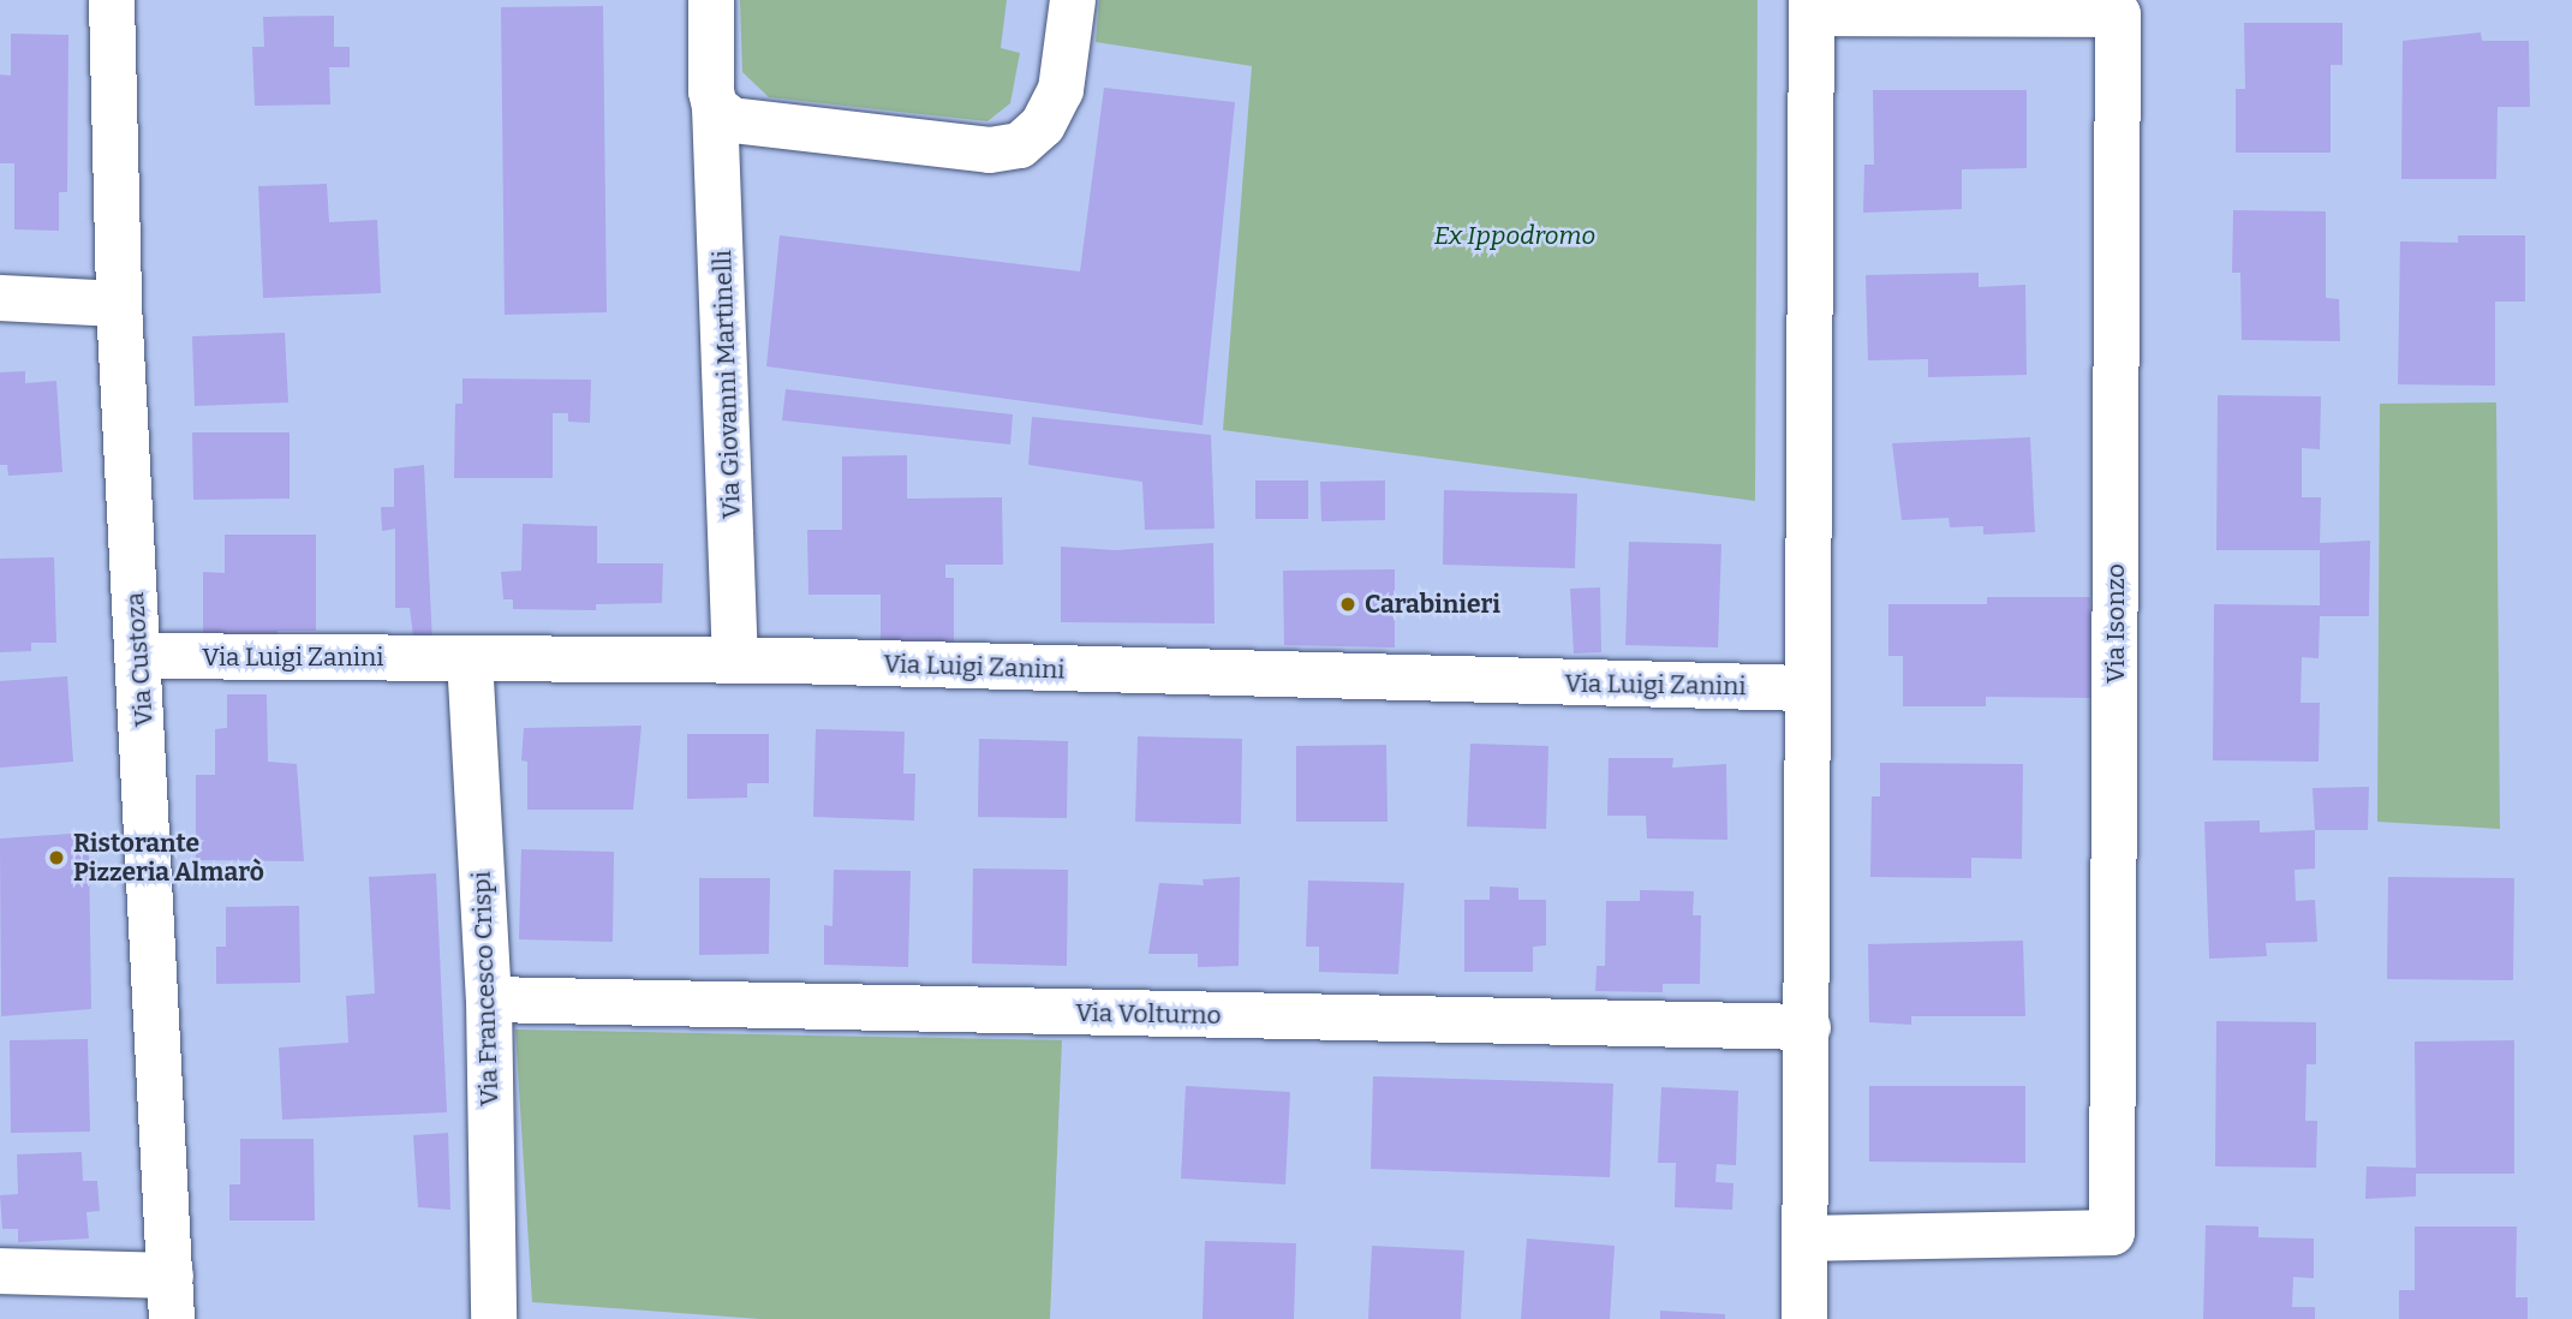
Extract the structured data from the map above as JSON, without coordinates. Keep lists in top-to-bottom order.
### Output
{
  "streets": {
    "street": [
      "Via Giovanni Martinelli",
      "Via Isonzo",
      "Via Luigi Zanini",
      "Via Custoza",
      "Via Francesco Crispi",
      "Via Volturno"
    ]
  },
  "crossings": [
    ["Via Giovanni Martinelli", "Via Luigi Zanini"],
    ["Via Isonzo", "Via Luigi Zanini"],
    ["Via Isonzo", "Via Volturno"],
    ["Via Luigi Zanini", "Via Custoza"],
    ["Via Luigi Zanini", "Via Francesco Crispi"],
    ["Via Francesco Crispi", "Via Volturno"]
  ],
  "parks": ["Ex Ippodromo"],
  "places": ["Carabinieri", "Ristorante Pizzeria Almarò"]
}
